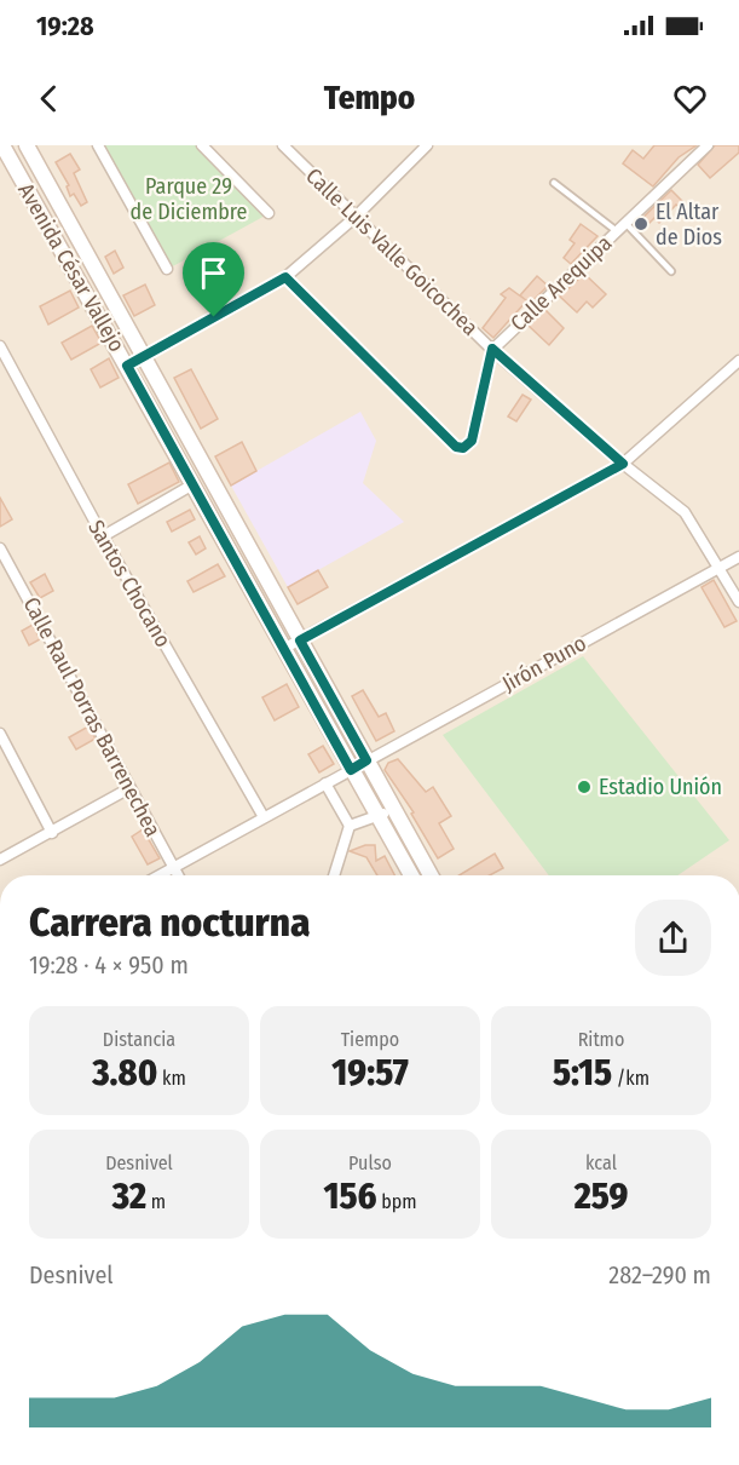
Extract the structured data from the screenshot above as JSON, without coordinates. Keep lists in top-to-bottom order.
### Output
{
  "streets": {
    "main road": ["Avenida César Vallejo"],
    "street": [
      "Calle Luis Valle Goicochea",
      "Calle Arequipa",
      "Santos Chocano",
      "Jirón Puno",
      "Calle Raul Porras Barrenechea"
    ]
  },
  "crossings": [
    ["Calle Luis Valle Goicochea", "Calle Arequipa"],
    ["Calle Luis Valle Goicochea", "Jirón Puno"],
    ["Avenida César Vallejo", "Jirón Puno"],
    ["Santos Chocano", "Jirón Puno"],
    ["Jirón Puno", "Calle Raul Porras Barrenechea"]
  ],
  "parks": ["Parque 29 de Diciembre"],
  "places": ["El Altar de Dios", "Estadio Unión"],
  "page": {
    "status": "19:28",
    "header": "Tempo",
    "heading": ["Carrera nocturna", "19:28 · 4 × 950 m"],
    "stats": [
      ["Distancia", "3.80 km"],
      ["Tiempo", "19:57"],
      ["Ritmo", "5:15 /km"],
      ["Desnivel", "32 m"],
      ["Pulso", "156 bpm"],
      ["kcal", "259"]
    ],
    "chart": ["Desnivel", "282–290 m"]
  }
}
